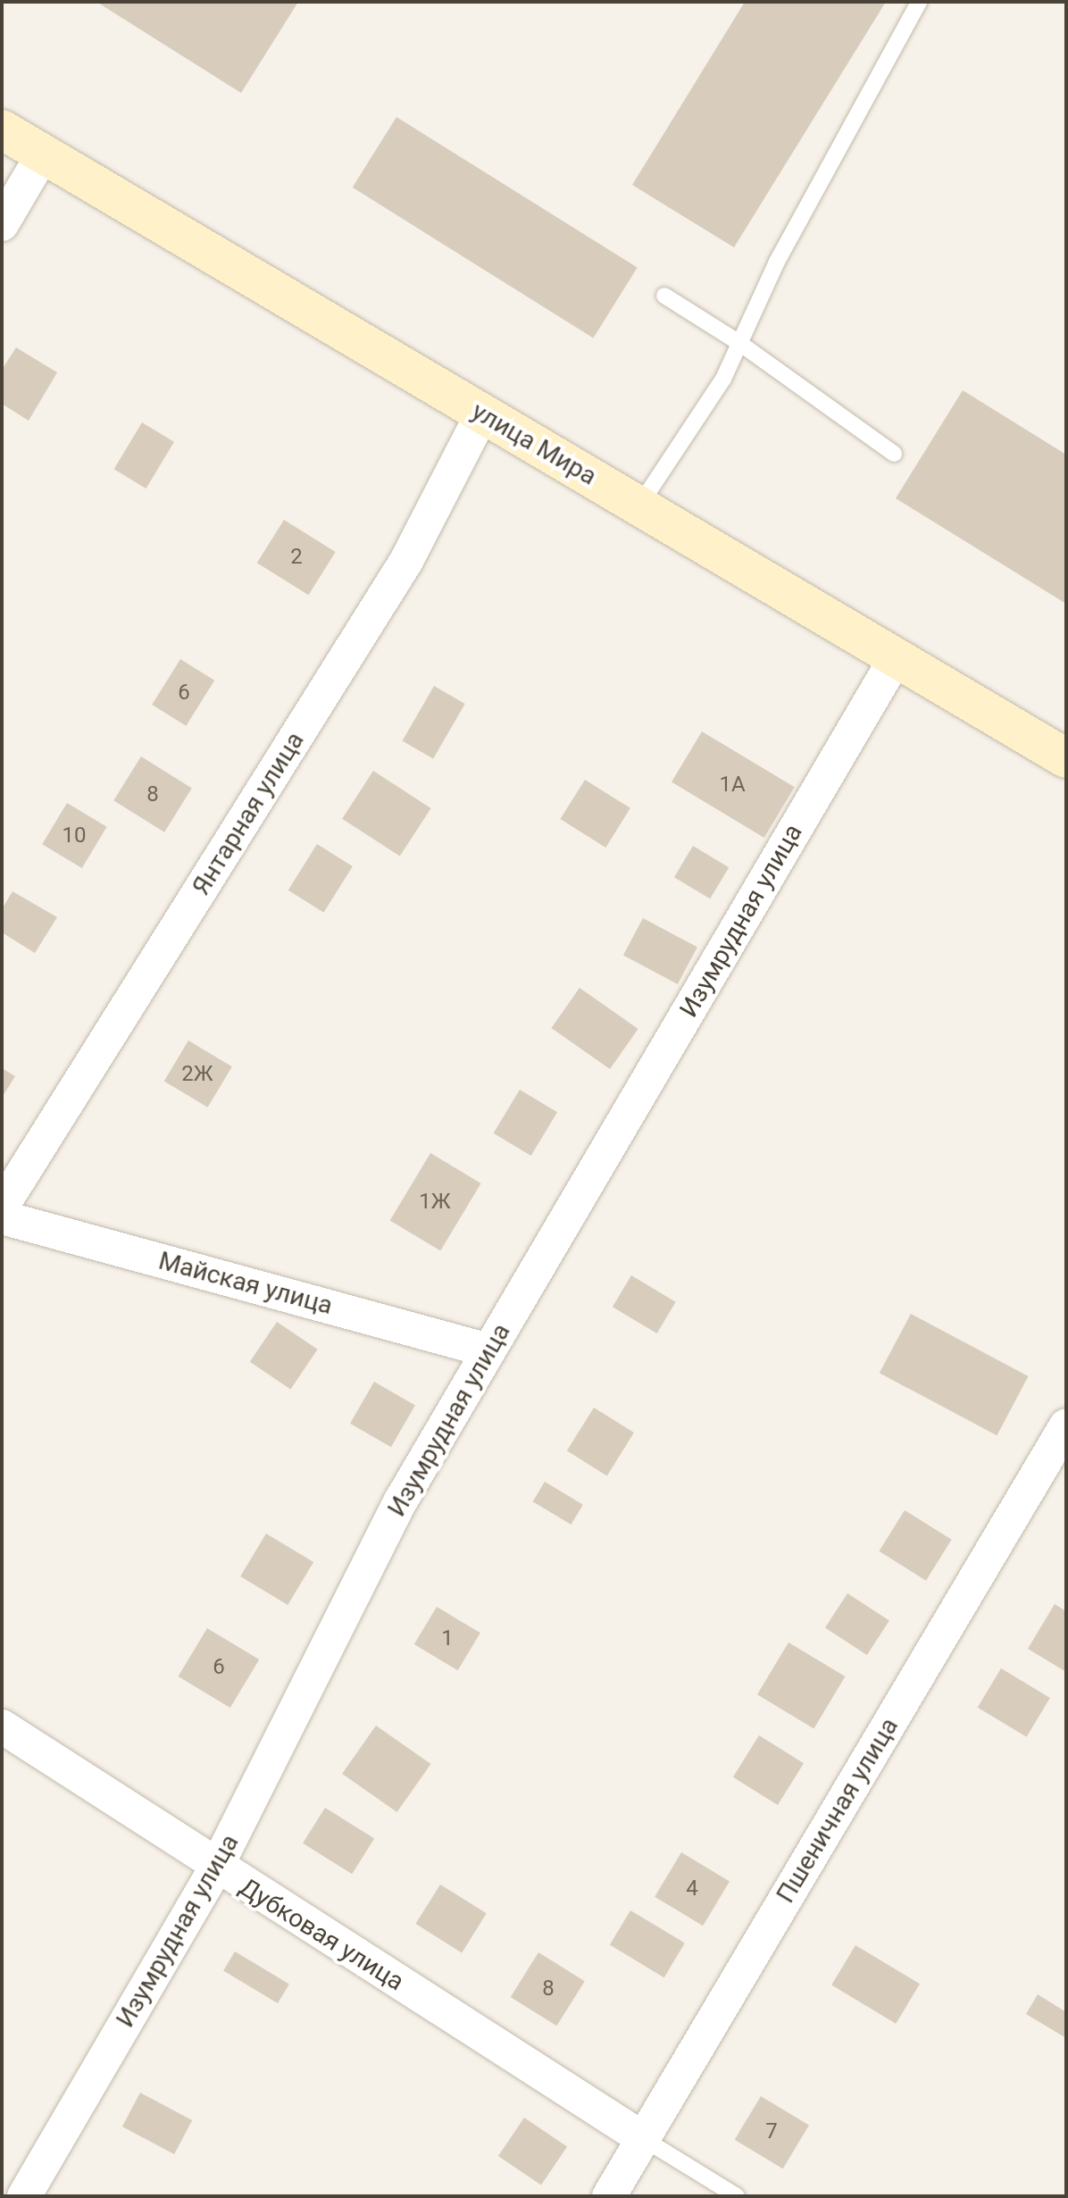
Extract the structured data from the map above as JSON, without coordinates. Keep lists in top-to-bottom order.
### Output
{
  "streets": {
    "main road": ["улица Мира"],
    "street": [
      "Янтарная улица",
      "Изумрудная улица",
      "Майская улица",
      "Пшеничная улица",
      "Дубковая улица"
    ]
  },
  "crossings": [
    ["улица Мира", "Янтарная улица"],
    ["улица Мира", "Изумрудная улица"],
    ["Изумрудная улица", "Майская улица"],
    ["Изумрудная улица", "Дубковая улица"],
    ["Пшеничная улица", "Дубковая улица"]
  ],
  "house_numbers": [
    "2",
    "6",
    "1А",
    "8",
    "10",
    "2Ж",
    "1Ж",
    "1",
    "6",
    "4",
    "8",
    "7"
  ]
}
